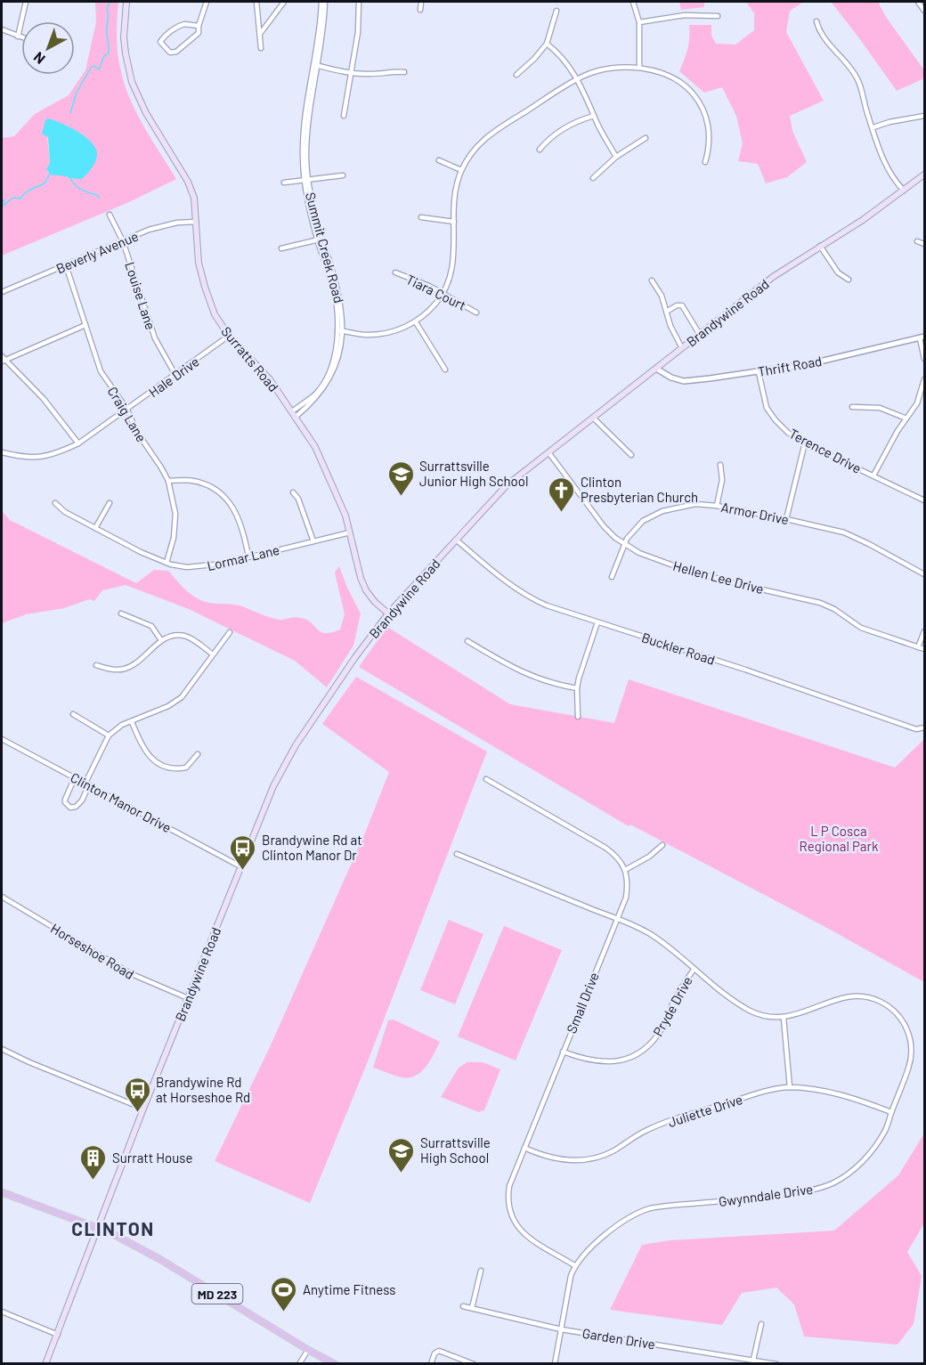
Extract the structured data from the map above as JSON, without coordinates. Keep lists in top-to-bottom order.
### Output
{
  "streets": {
    "main road": ["Brandywine Road", "Surratts Road", "MD 223"],
    "street": [
      "Summit Creek Road",
      "Beverly Avenue",
      "Tiara Court",
      "Louise Lane",
      "Thrift Road",
      "Hale Drive",
      "Craig Lane",
      "Terence Drive",
      "Armor Drive",
      "Lormar Lane",
      "Hellen Lee Drive",
      "Buckler Road",
      "Clinton Manor Drive",
      "Horseshoe Road",
      "Small Drive",
      "Pryde Drive",
      "Juliette Drive",
      "Gwynndale Drive",
      "Garden Drive"
    ]
  },
  "crossings": [
    ["Summit Creek Road", "Surratts Road"],
    ["Beverly Avenue", "Louise Lane"],
    ["Beverly Avenue", "Surratts Road"],
    ["Beverly Avenue", "Craig Lane"],
    ["Louise Lane", "Hale Drive"],
    ["Brandywine Road", "Surratts Road"],
    ["Brandywine Road", "Thrift Road"],
    ["Brandywine Road", "Hellen Lee Drive"],
    ["Brandywine Road", "Buckler Road"],
    ["Brandywine Road", "Clinton Manor Drive"],
    ["Brandywine Road", "Horseshoe Road"],
    ["Brandywine Road", "MD 223"],
    ["Surratts Road", "Hale Drive"],
    ["Surratts Road", "Lormar Lane"],
    ["Thrift Road", "Terence Drive"],
    ["Hale Drive", "Craig Lane"],
    ["Craig Lane", "Lormar Lane"],
    ["Armor Drive", "Hellen Lee Drive"],
    ["Small Drive", "Pryde Drive"],
    ["Small Drive", "Juliette Drive"],
    ["Small Drive", "Gwynndale Drive"],
    ["Pryde Drive", "Gwynndale Drive"],
    ["Juliette Drive", "Gwynndale Drive"]
  ],
  "districts": ["CLINTON"],
  "parks": ["L P Cosca Regional Park"],
  "places": {
    "school or university": ["Surrattsville Junior High School", "Surrattsville High School"],
    "church": ["Clinton Presbyterian Church"],
    "bus stop": ["Brandywine Rd at Clinton Manor Dr", "Brandywine Rd at Horseshoe Rd"],
    "building": ["Surratt House"],
    "sports": ["Anytime Fitness"]
  },
  "north": "bottom left"
}
